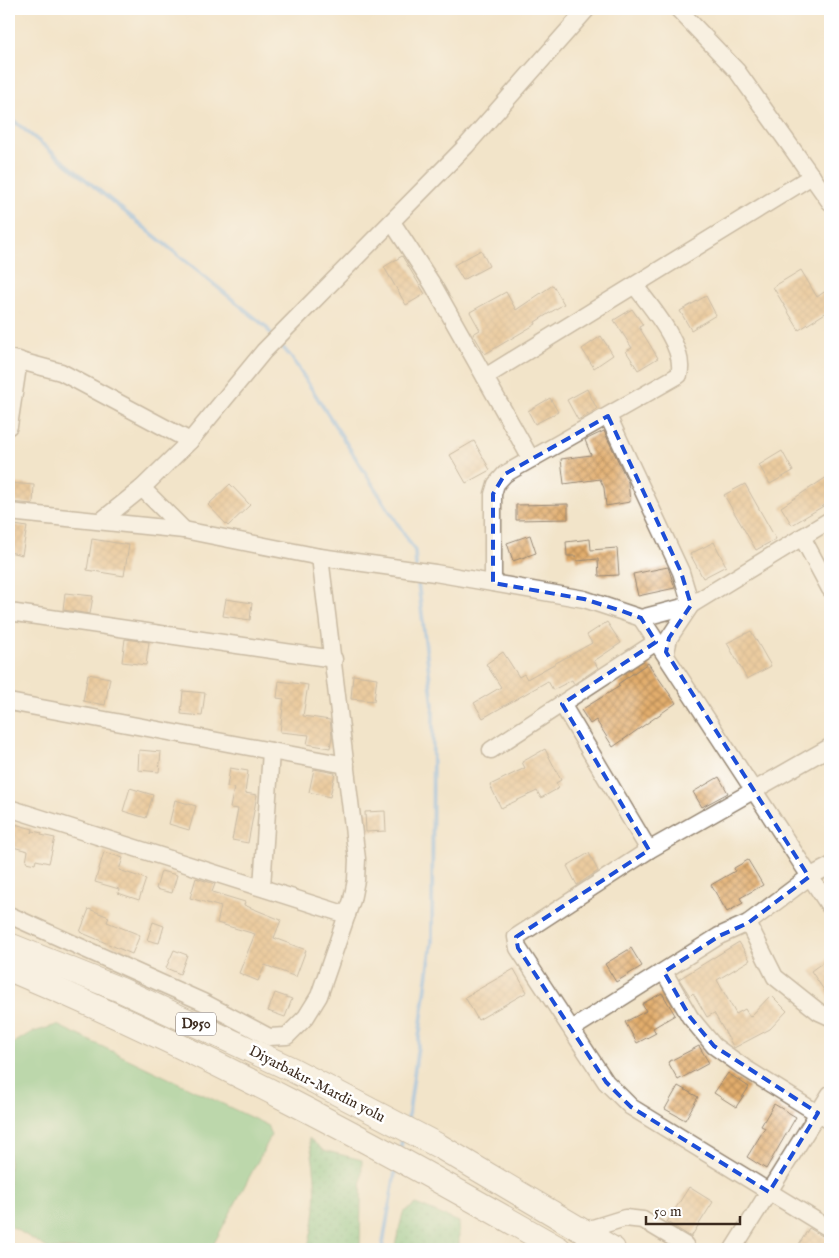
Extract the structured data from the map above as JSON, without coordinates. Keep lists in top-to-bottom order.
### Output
{
  "streets": {
    "highway": ["D950", "Diyarbakır-Mardin yolu"]
  },
  "scale_bar": "50 m"
}
